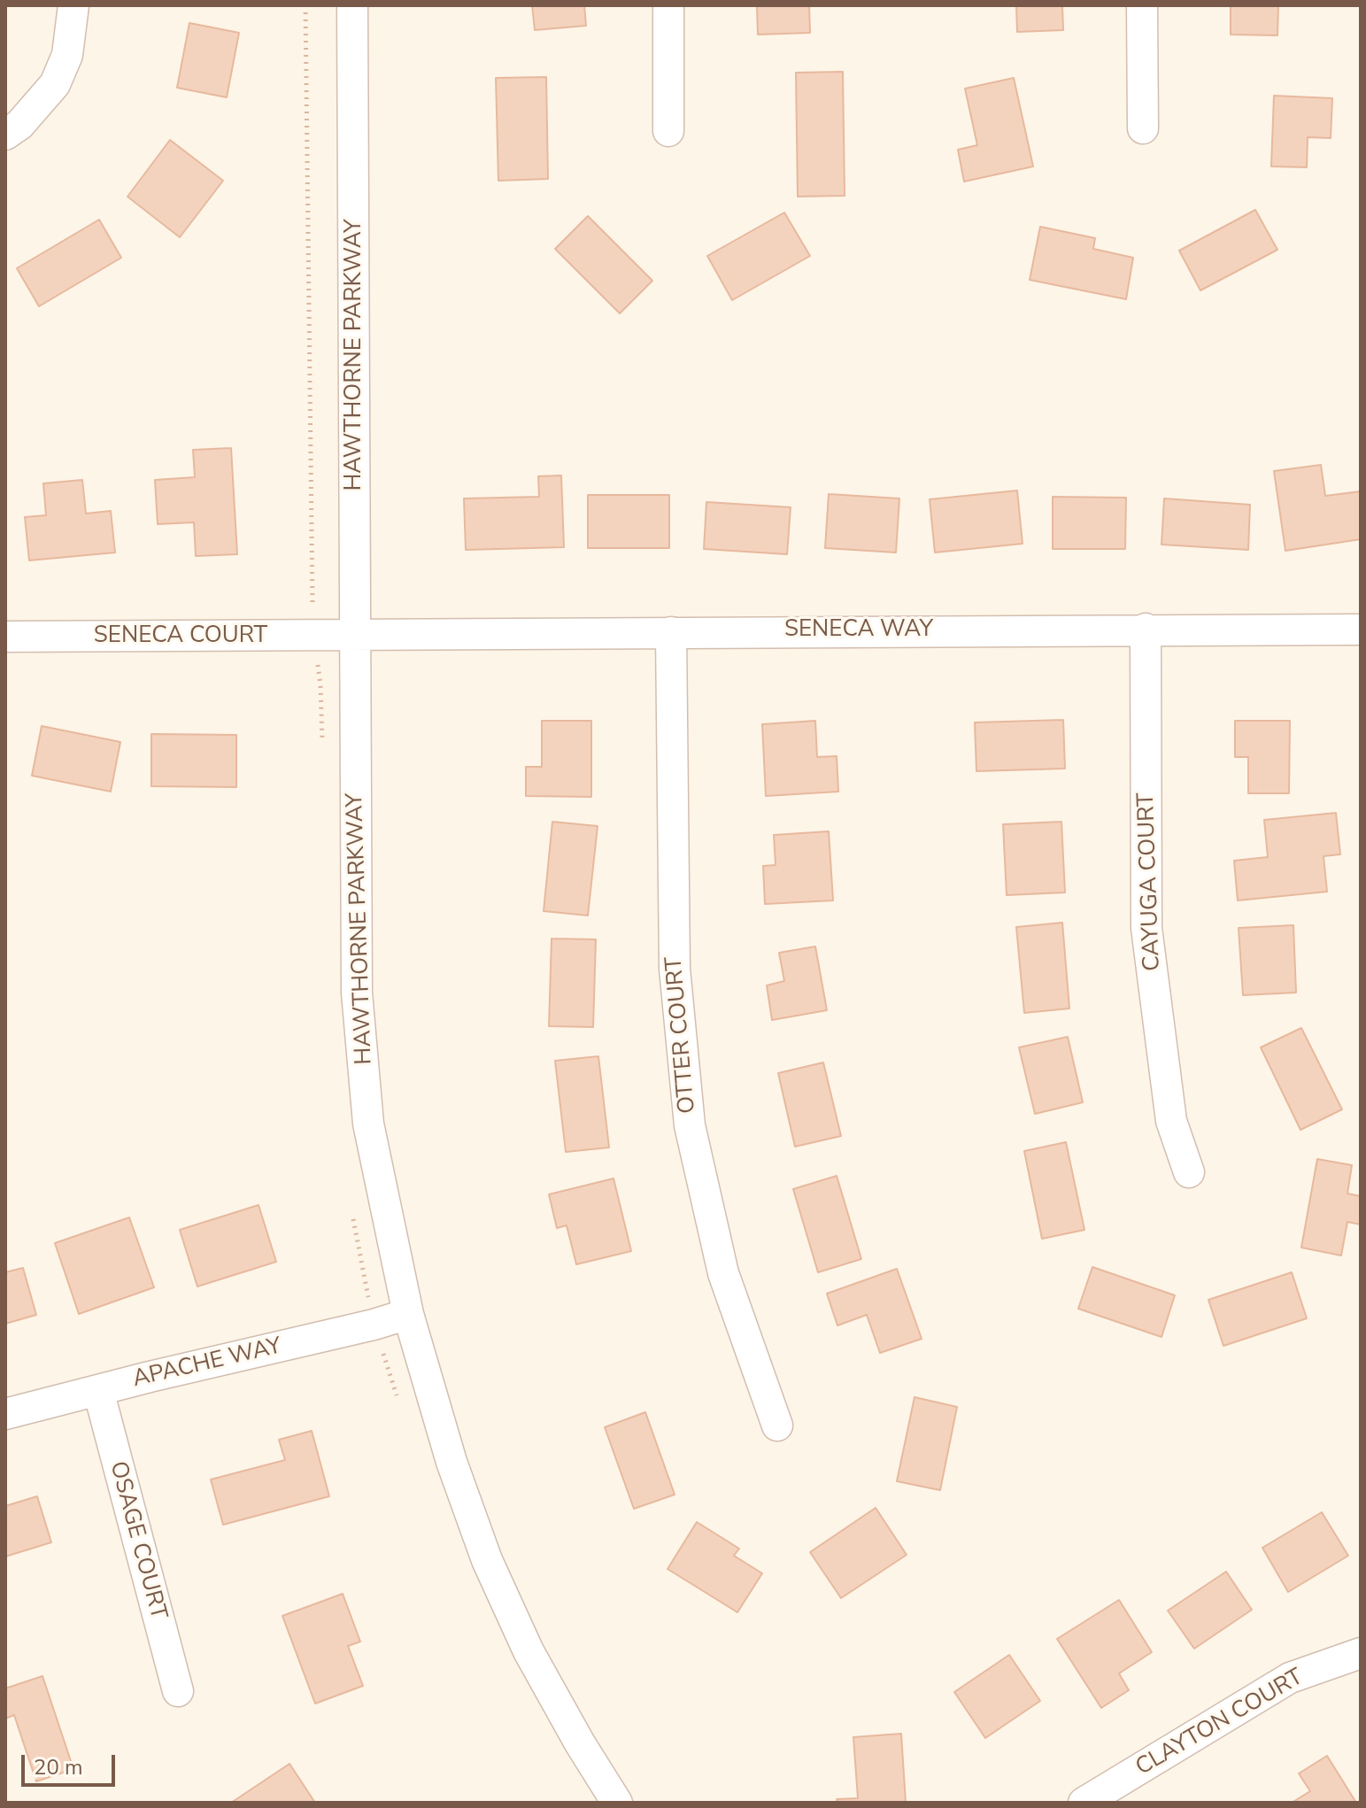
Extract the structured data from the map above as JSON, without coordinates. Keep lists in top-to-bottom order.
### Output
{
  "streets": {
    "street": [
      "HAWTHORNE PARKWAY",
      "SENECA WAY",
      "SENECA COURT",
      "CAYUGA COURT",
      "OTTER COURT",
      "APACHE WAY",
      "OSAGE COURT",
      "CLAYTON COURT"
    ]
  },
  "crossings": [
    ["HAWTHORNE PARKWAY", "SENECA WAY"],
    ["HAWTHORNE PARKWAY", "SENECA COURT"],
    ["HAWTHORNE PARKWAY", "APACHE WAY"],
    ["SENECA WAY", "SENECA COURT"],
    ["SENECA WAY", "CAYUGA COURT"],
    ["SENECA WAY", "OTTER COURT"],
    ["APACHE WAY", "OSAGE COURT"]
  ],
  "scale_bar": "20 m"
}
